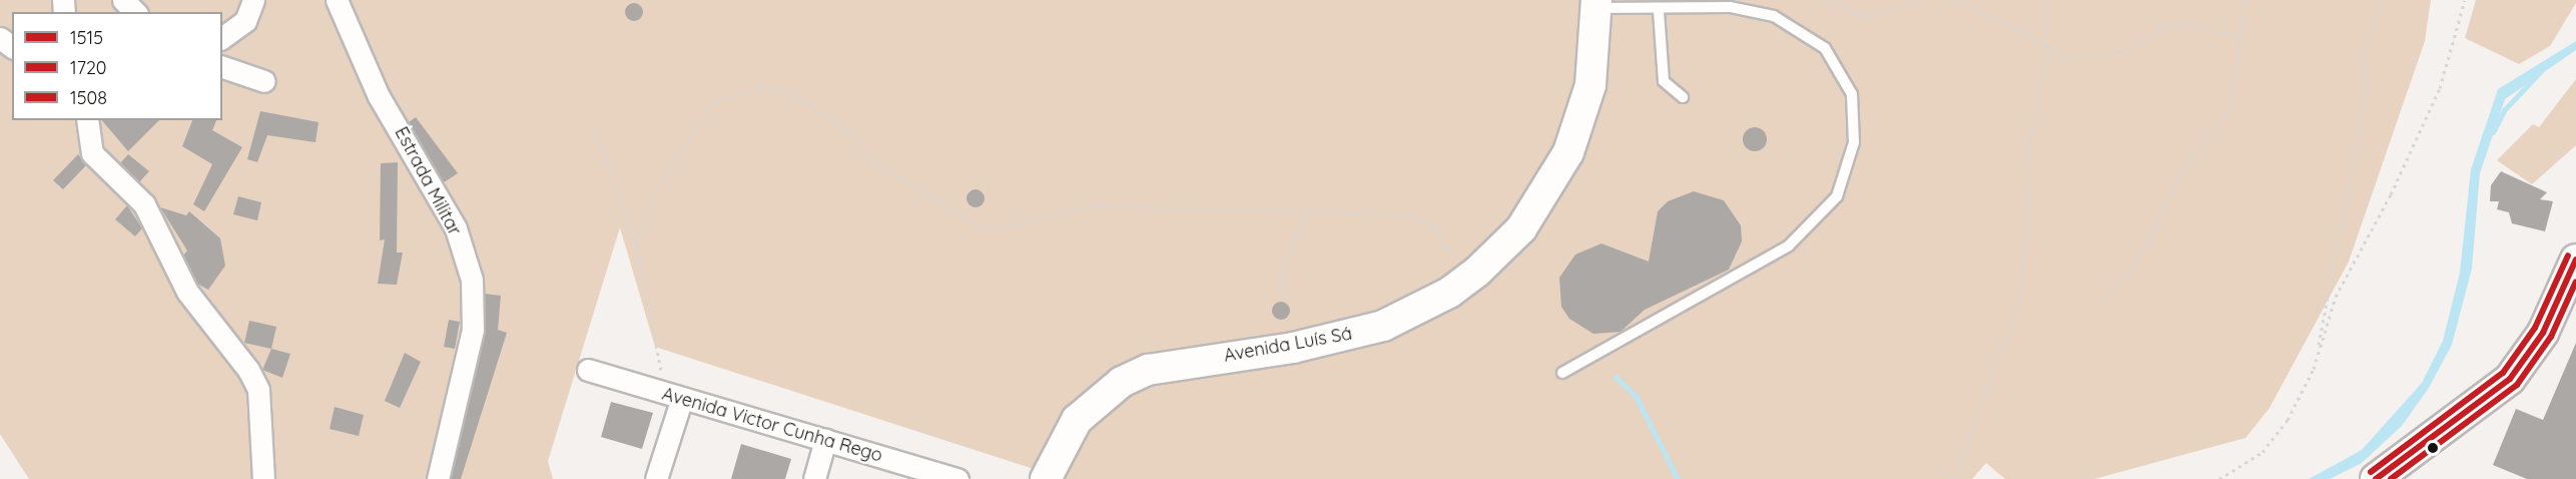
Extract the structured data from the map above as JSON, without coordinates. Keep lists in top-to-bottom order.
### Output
{
  "streets": {
    "street": ["Estrada Militar", "Avenida Luís Sá", "Avenida Victor Cunha Rego"]
  },
  "lines": ["transit line 1508", "transit line 1515", "transit line 1720"],
  "legend": ["1515", "1720", "1508"]
}
